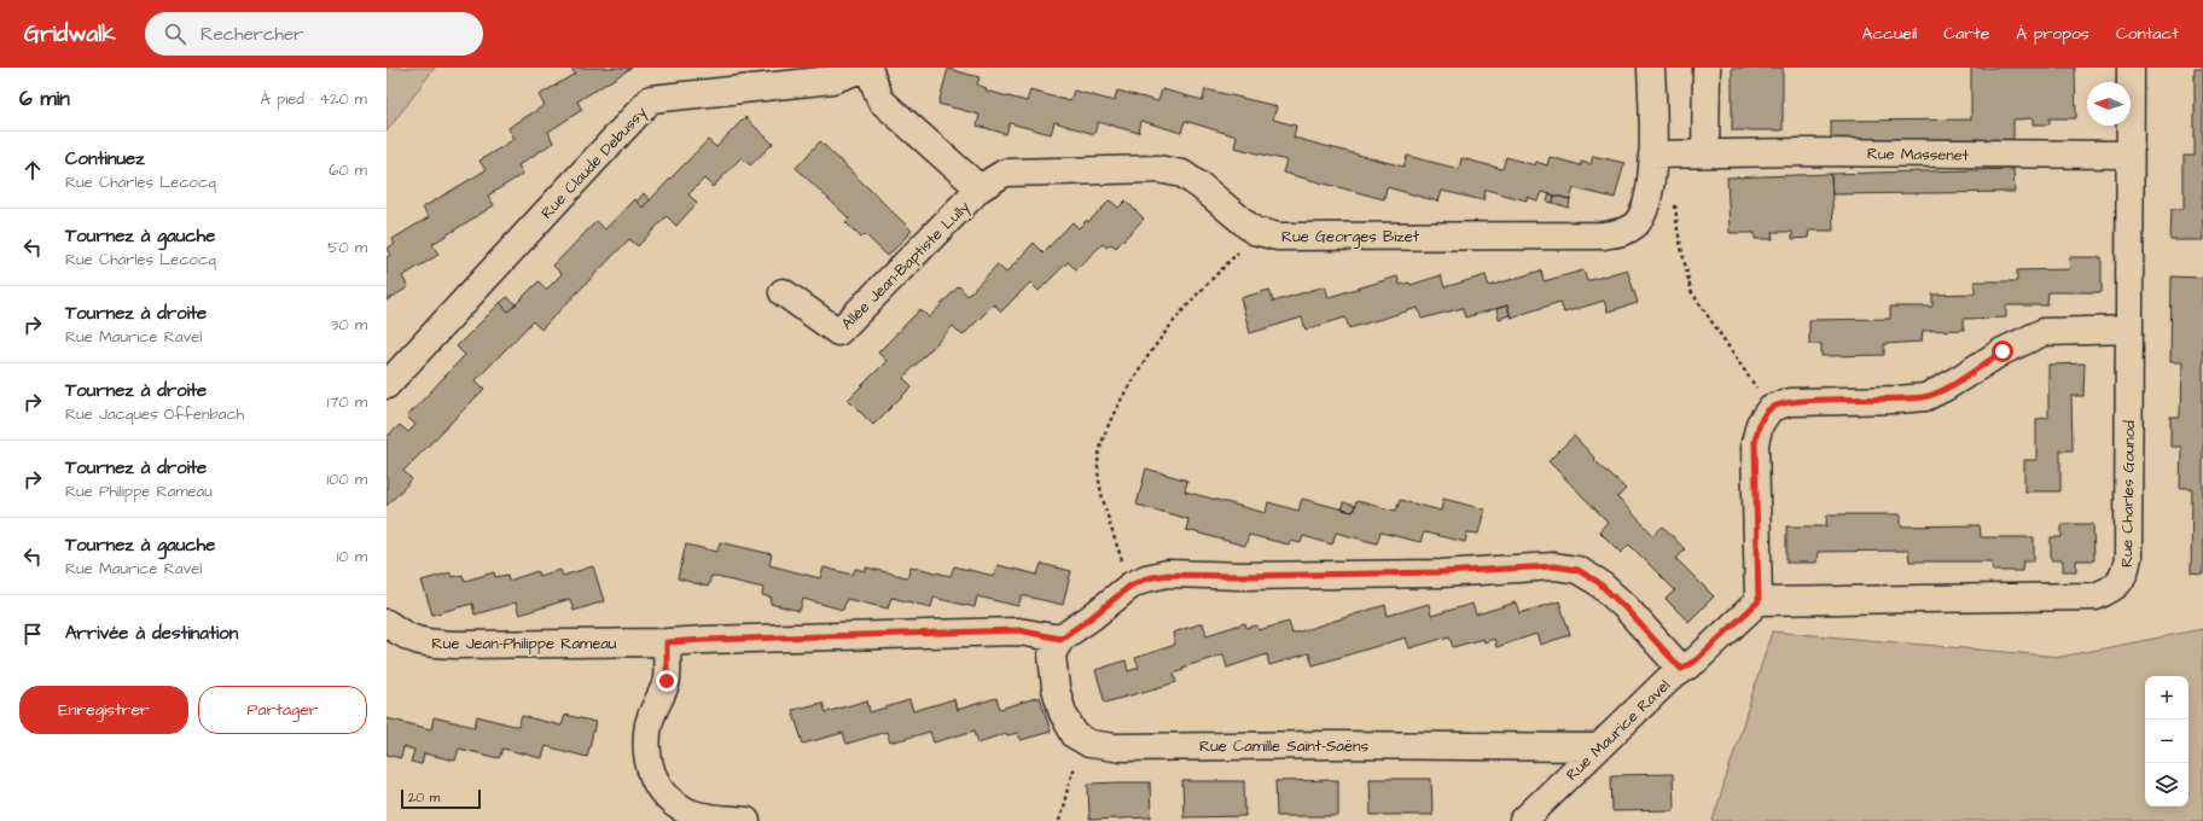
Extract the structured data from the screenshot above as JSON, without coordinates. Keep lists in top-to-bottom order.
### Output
{
  "streets": {
    "street": [
      "Rue Massenet",
      "Rue Claude Debussy",
      "Rue Georges Bizet",
      "Allée Jean-Baptiste Lully",
      "Rue Charles Gounod",
      "Rue Jean-Philippe Rameau",
      "Rue Maurice Ravel",
      "Rue Camille Saint-Saëns"
    ]
  },
  "crossings": [
    ["Rue Massenet", "Rue Georges Bizet"],
    ["Rue Massenet", "Rue Charles Gounod"],
    ["Rue Georges Bizet", "Allée Jean-Baptiste Lully"],
    ["Rue Charles Gounod", "Rue Maurice Ravel"],
    ["Rue Maurice Ravel", "Rue Camille Saint-Saëns"]
  ],
  "scale_bar": "20 m",
  "north": "left",
  "page": {
    "header": "Gridwalk",
    "search": "Rechercher",
    "nav": [
      "Accueil",
      "Carte",
      "À propos",
      "Contact"
    ],
    "heading": ["6 min", "À pied · 420 m"],
    "list": [
      ["Continuez", "Rue Charles Lecocq", "60 m"],
      ["Tournez à gauche", "Rue Charles Lecocq", "50 m"],
      ["Tournez à droite", "Rue Maurice Ravel", "30 m"],
      ["Tournez à droite", "Rue Jacques Offenbach", "170 m"],
      ["Tournez à droite", "Rue Philippe Rameau", "100 m"],
      ["Tournez à gauche", "Rue Maurice Ravel", "10 m"],
      "Arrivée à destination"
    ],
    "buttons": ["Enregistrer", "Partager"],
    "map_buttons": ["+", "−"],
    "scale": "20 m"
  }
}
